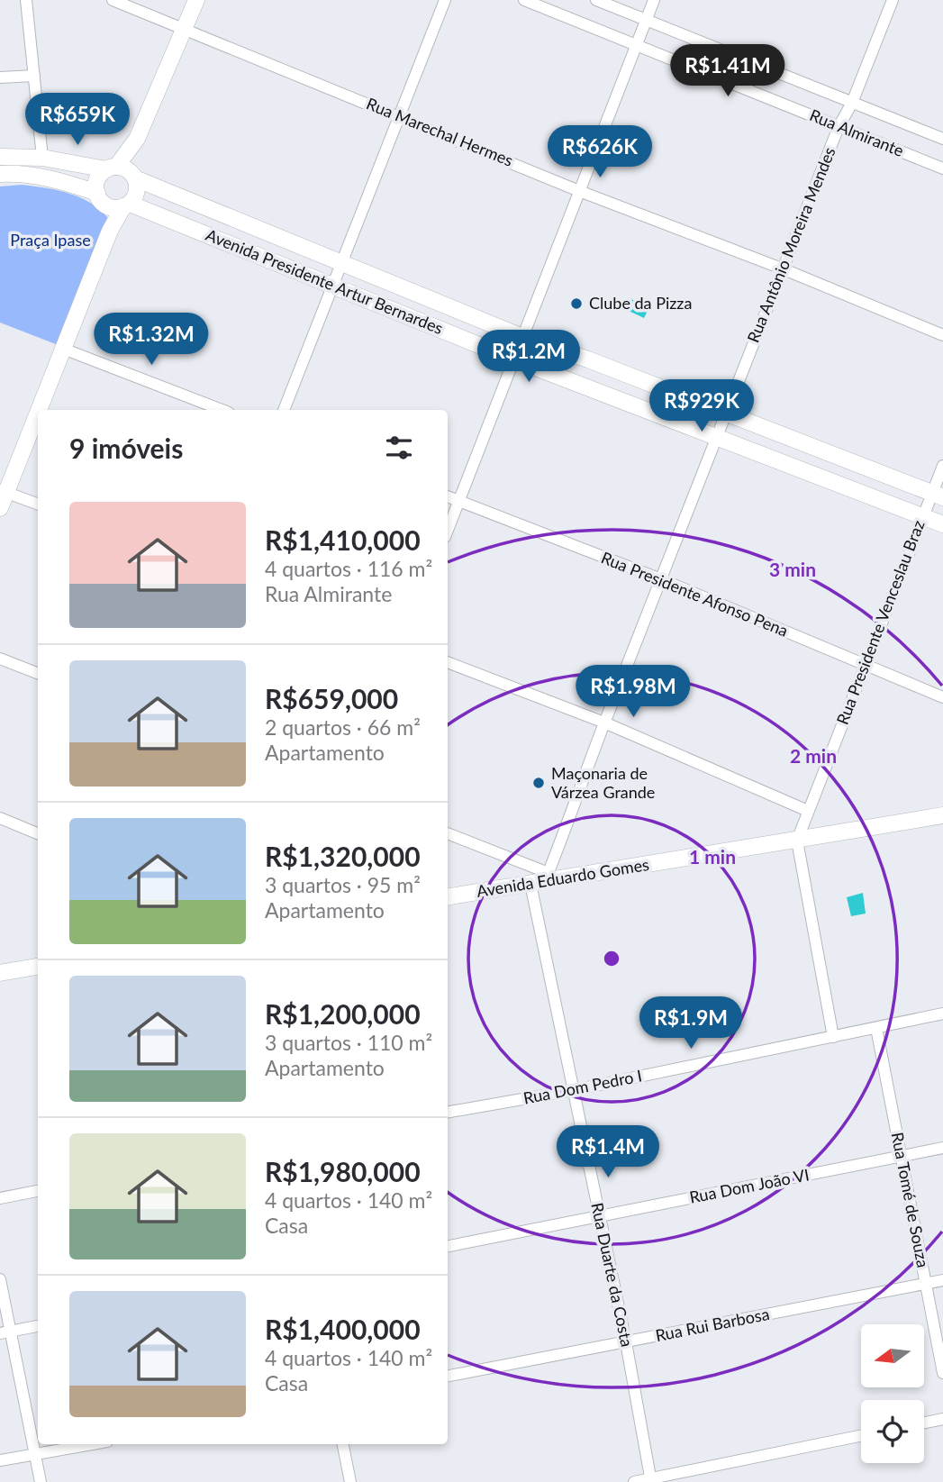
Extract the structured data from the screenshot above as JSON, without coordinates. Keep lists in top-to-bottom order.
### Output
{
  "streets": {
    "main road": ["Avenida Presidente Artur Bernardes", "Avenida Eduardo Gomes"],
    "street": [
      "Rua Marechal Hermes",
      "Rua Almirante",
      "Rua Antônio Moreira Mendes",
      "Rua Presidente Afonso Pena",
      "Rua Presidente Venceslau Braz",
      "Rua Dom Pedro I",
      "Rua Dom João VI",
      "Rua Tomé de Souza",
      "Rua Duarte da Costa",
      "Rua Rui Barbosa"
    ]
  },
  "crossings": [
    ["Rua Marechal Hermes", "Rua Antônio Moreira Mendes"],
    ["Rua Almirante", "Rua Antônio Moreira Mendes"],
    ["Rua Antônio Moreira Mendes", "Avenida Presidente Artur Bernardes"],
    ["Rua Antônio Moreira Mendes", "Rua Presidente Afonso Pena"],
    ["Rua Antônio Moreira Mendes", "Avenida Eduardo Gomes"],
    ["Rua Antônio Moreira Mendes", "Rua Duarte da Costa"],
    ["Avenida Presidente Artur Bernardes", "Rua Presidente Venceslau Braz"],
    ["Rua Presidente Afonso Pena", "Rua Presidente Venceslau Braz"],
    ["Rua Presidente Venceslau Braz", "Avenida Eduardo Gomes"],
    ["Avenida Eduardo Gomes", "Rua Duarte da Costa"],
    ["Rua Dom Pedro I", "Rua Tomé de Souza"],
    ["Rua Dom Pedro I", "Rua Duarte da Costa"],
    ["Rua Dom João VI", "Rua Tomé de Souza"],
    ["Rua Dom João VI", "Rua Duarte da Costa"],
    ["Rua Tomé de Souza", "Rua Rui Barbosa"],
    ["Rua Duarte da Costa", "Rua Rui Barbosa"]
  ],
  "parks": ["Praça Ipase"],
  "places": ["Clube da Pizza", "Maçonaria de Várzea Grande"],
  "north": "left",
  "page": {
    "price": [
      "R$1.41M",
      "R$659K",
      "R$626K",
      "R$1.32M",
      "R$1.2M",
      "R$929K",
      "R$1.98M",
      "R$1.9M",
      "R$1.4M"
    ],
    "heading": "9 imóveis",
    "list": [
      {
        "name": "R$1,410,000",
        "note": "4 quartos · 116 m² · Rua Almirante"
      },
      {
        "name": "R$659,000",
        "note": "2 quartos · 66 m² · Apartamento"
      },
      {
        "name": "R$1,320,000",
        "note": "3 quartos · 95 m² · Apartamento"
      },
      {
        "name": "R$1,200,000",
        "note": "3 quartos · 110 m² · Apartamento"
      },
      {
        "name": "R$1,980,000",
        "note": "4 quartos · 140 m² · Casa"
      },
      {
        "name": "R$1,400,000",
        "note": "4 quartos · 140 m² · Casa"
      }
    ]
  },
  "rings": ["3 min", "2 min", "1 min"]
}
